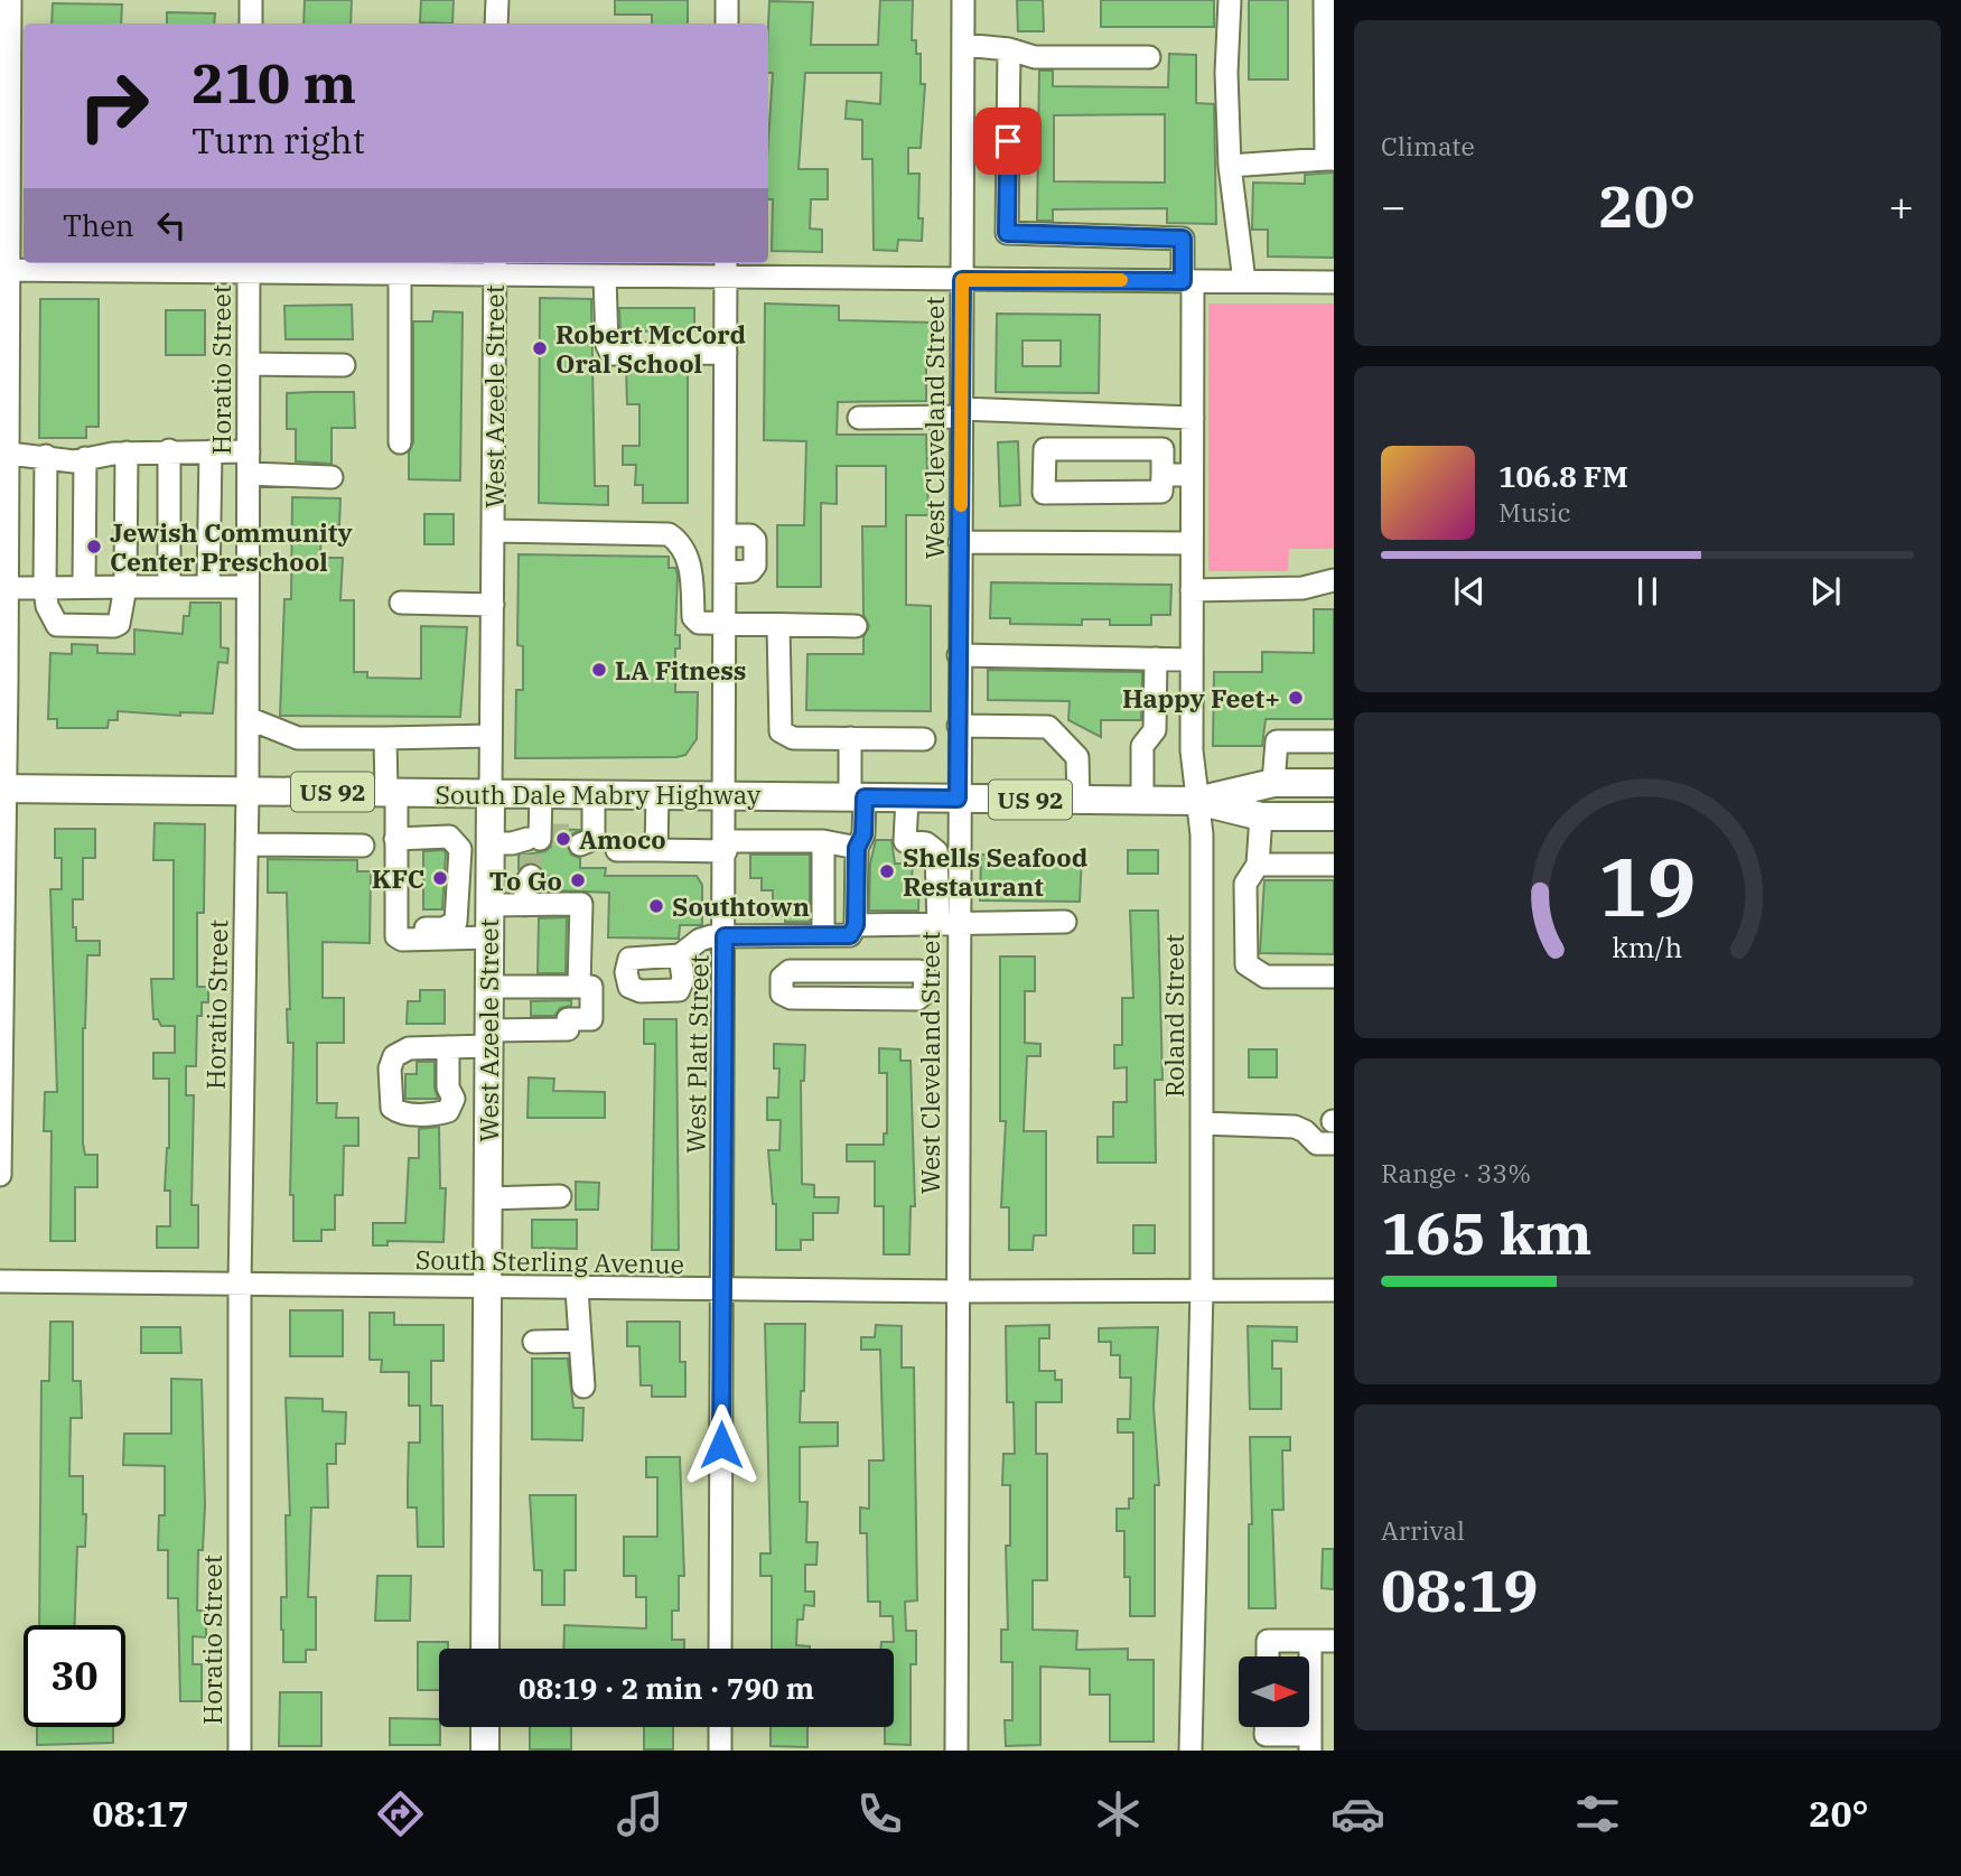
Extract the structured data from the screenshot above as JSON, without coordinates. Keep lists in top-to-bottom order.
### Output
{
  "streets": {
    "main road": ["West Azeele Street", "US 92", "South Dale Mabry Highway"],
    "street": [
      "Horatio Street",
      "West Cleveland Street",
      "Roland Street",
      "West Platt Street",
      "South Sterling Avenue"
    ]
  },
  "crossings": [
    ["Horatio Street", "South Dale Mabry Highway"],
    ["Horatio Street", "South Sterling Avenue"],
    ["West Azeele Street", "South Dale Mabry Highway"],
    ["West Azeele Street", "South Sterling Avenue"],
    ["West Cleveland Street", "South Dale Mabry Highway"],
    ["West Cleveland Street", "South Sterling Avenue"],
    ["US 92", "South Dale Mabry Highway"],
    ["US 92", "Roland Street"],
    ["South Dale Mabry Highway", "Roland Street"],
    ["South Dale Mabry Highway", "West Platt Street"],
    ["Roland Street", "South Sterling Avenue"],
    ["West Platt Street", "South Sterling Avenue"]
  ],
  "places": [
    "Robert McCord Oral School",
    "Jewish Community Center Preschool",
    "LA Fitness",
    "Happy Feet+",
    "Amoco",
    "Shells Seafood Restaurant",
    "KFC",
    "To Go",
    "Southtown"
  ],
  "north": "right",
  "page": {
    "tile": [
      "Climate",
      ["Range · 33%", "165 km"],
      ["Arrival", "08:19"]
    ],
    "turn": ["210 m", "Turn right"],
    "heat": ["−", "20°", "+"],
    "then": "Then",
    "song": ["106.8 FM", "Music"],
    "limit": "30",
    "trip": "08:19 · 2 min · 790 m",
    "tabs": ["08:17", "20°"],
    "gauge": ["19", "km/h"]
  }
}
